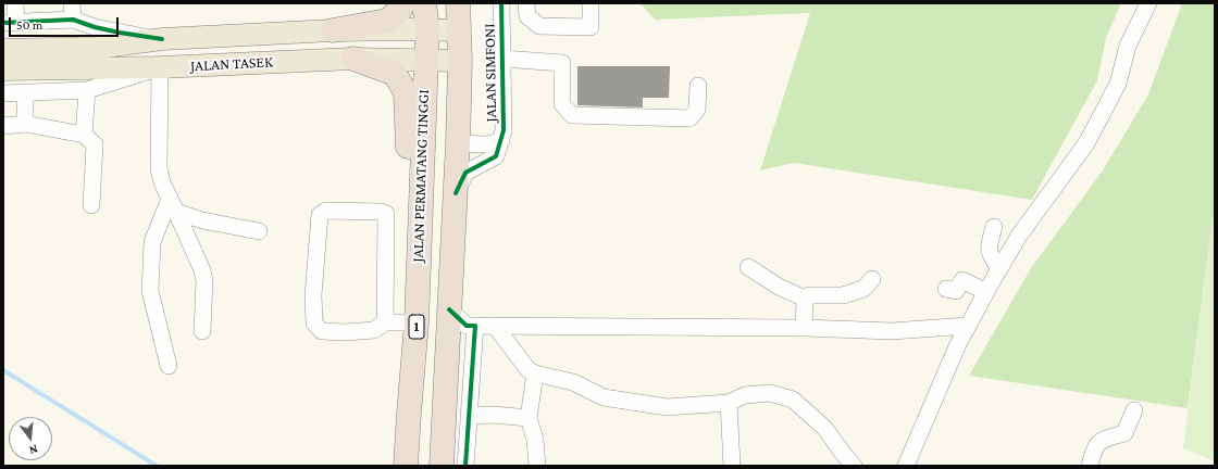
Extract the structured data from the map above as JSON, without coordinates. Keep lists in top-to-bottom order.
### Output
{
  "streets": {
    "highway": ["JALAN PERMATANG TINGGI", "1"],
    "main road": ["JALAN TASEK"],
    "street": ["JALAN SIMFONI"]
  },
  "crossings": [
    ["JALAN TASEK", "JALAN PERMATANG TINGGI"],
    ["JALAN TASEK", "1"],
    ["JALAN PERMATANG TINGGI", "1"]
  ],
  "scale_bar": "50 m",
  "north": "bottom"
}
